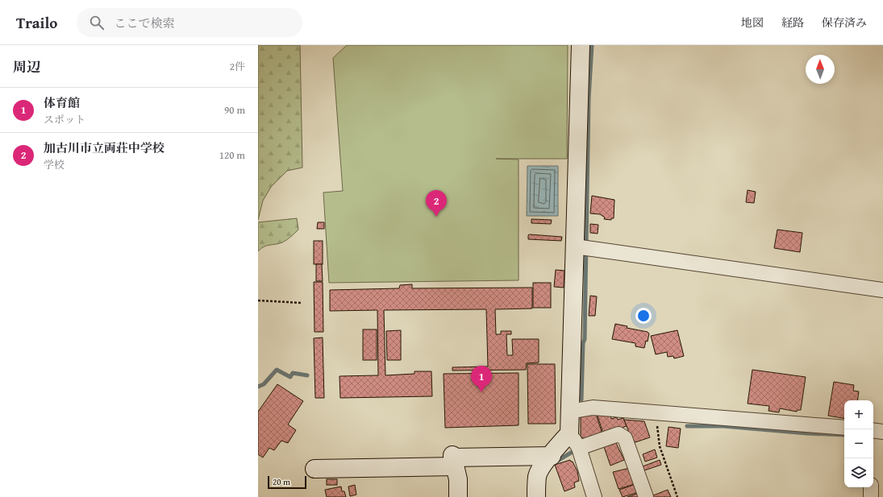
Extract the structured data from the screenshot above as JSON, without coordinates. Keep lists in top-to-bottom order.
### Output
{
  "scale_bar": "20 m",
  "north": "top",
  "page": {
    "header": "Trailo",
    "search": "ここで検索",
    "nav": ["地図", "経路", "保存済み"],
    "heading": ["周辺", "2件"],
    "list": [
      {
        "mark": "1",
        "name": "体育館",
        "note": "スポット",
        "value": "90 m"
      },
      {
        "mark": "2",
        "name": "加古川市立両荘中学校",
        "note": "学校",
        "value": "120 m"
      }
    ],
    "pins": ["2", "1"],
    "map_buttons": ["+", "−"],
    "scale": "20 m"
  }
}
